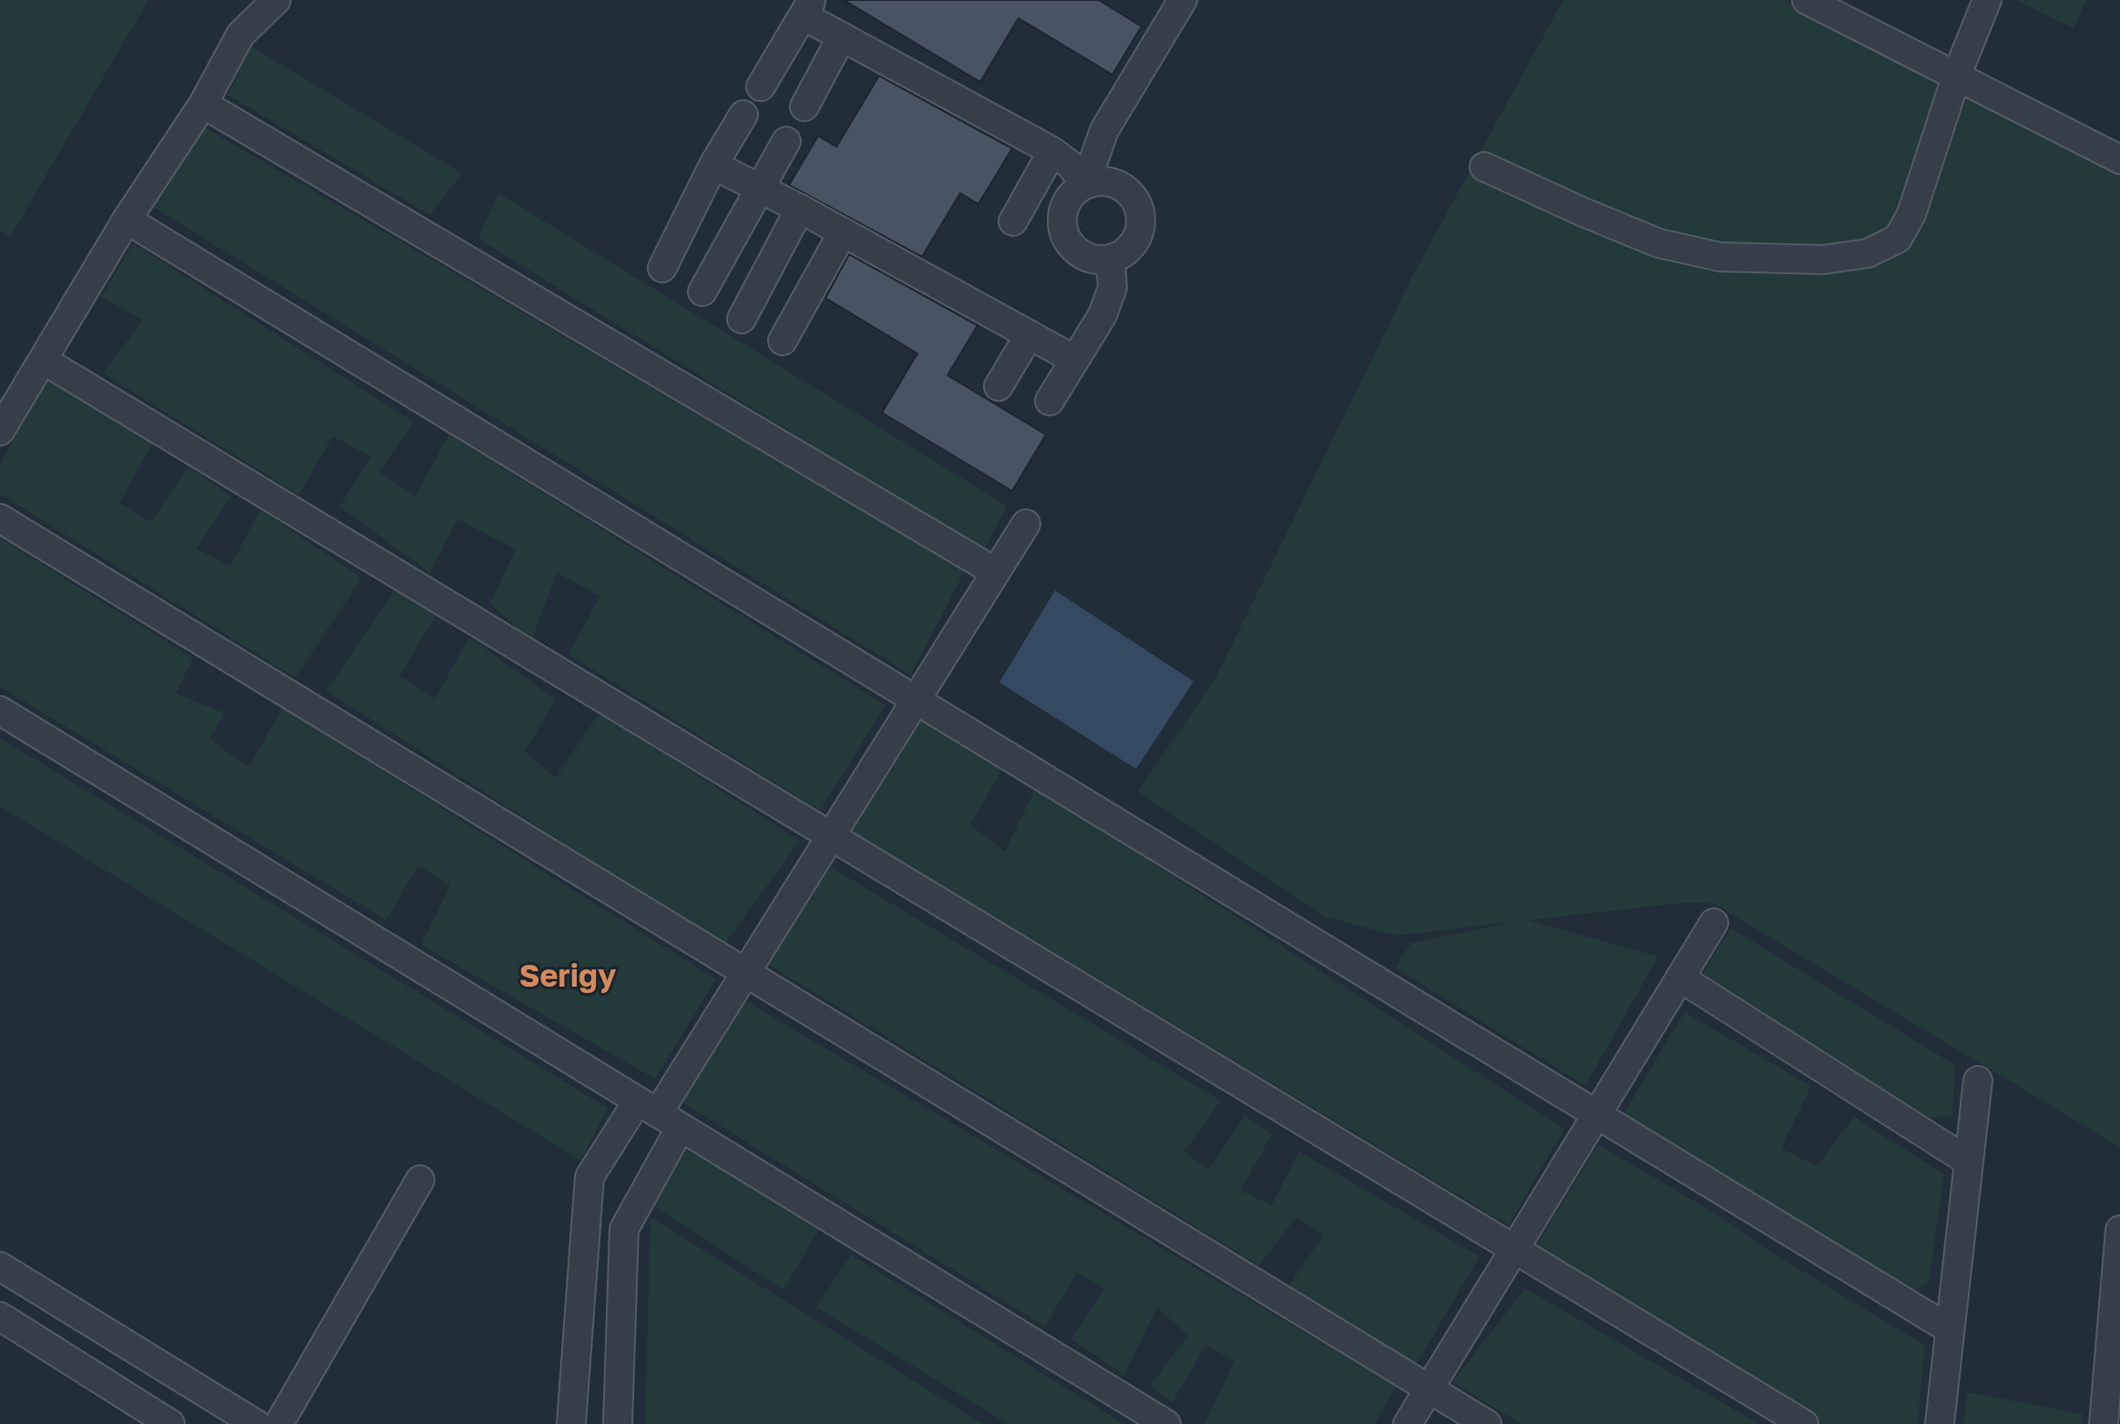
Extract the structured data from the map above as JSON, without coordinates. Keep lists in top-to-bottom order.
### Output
{
  "districts": ["Serigy"]
}
